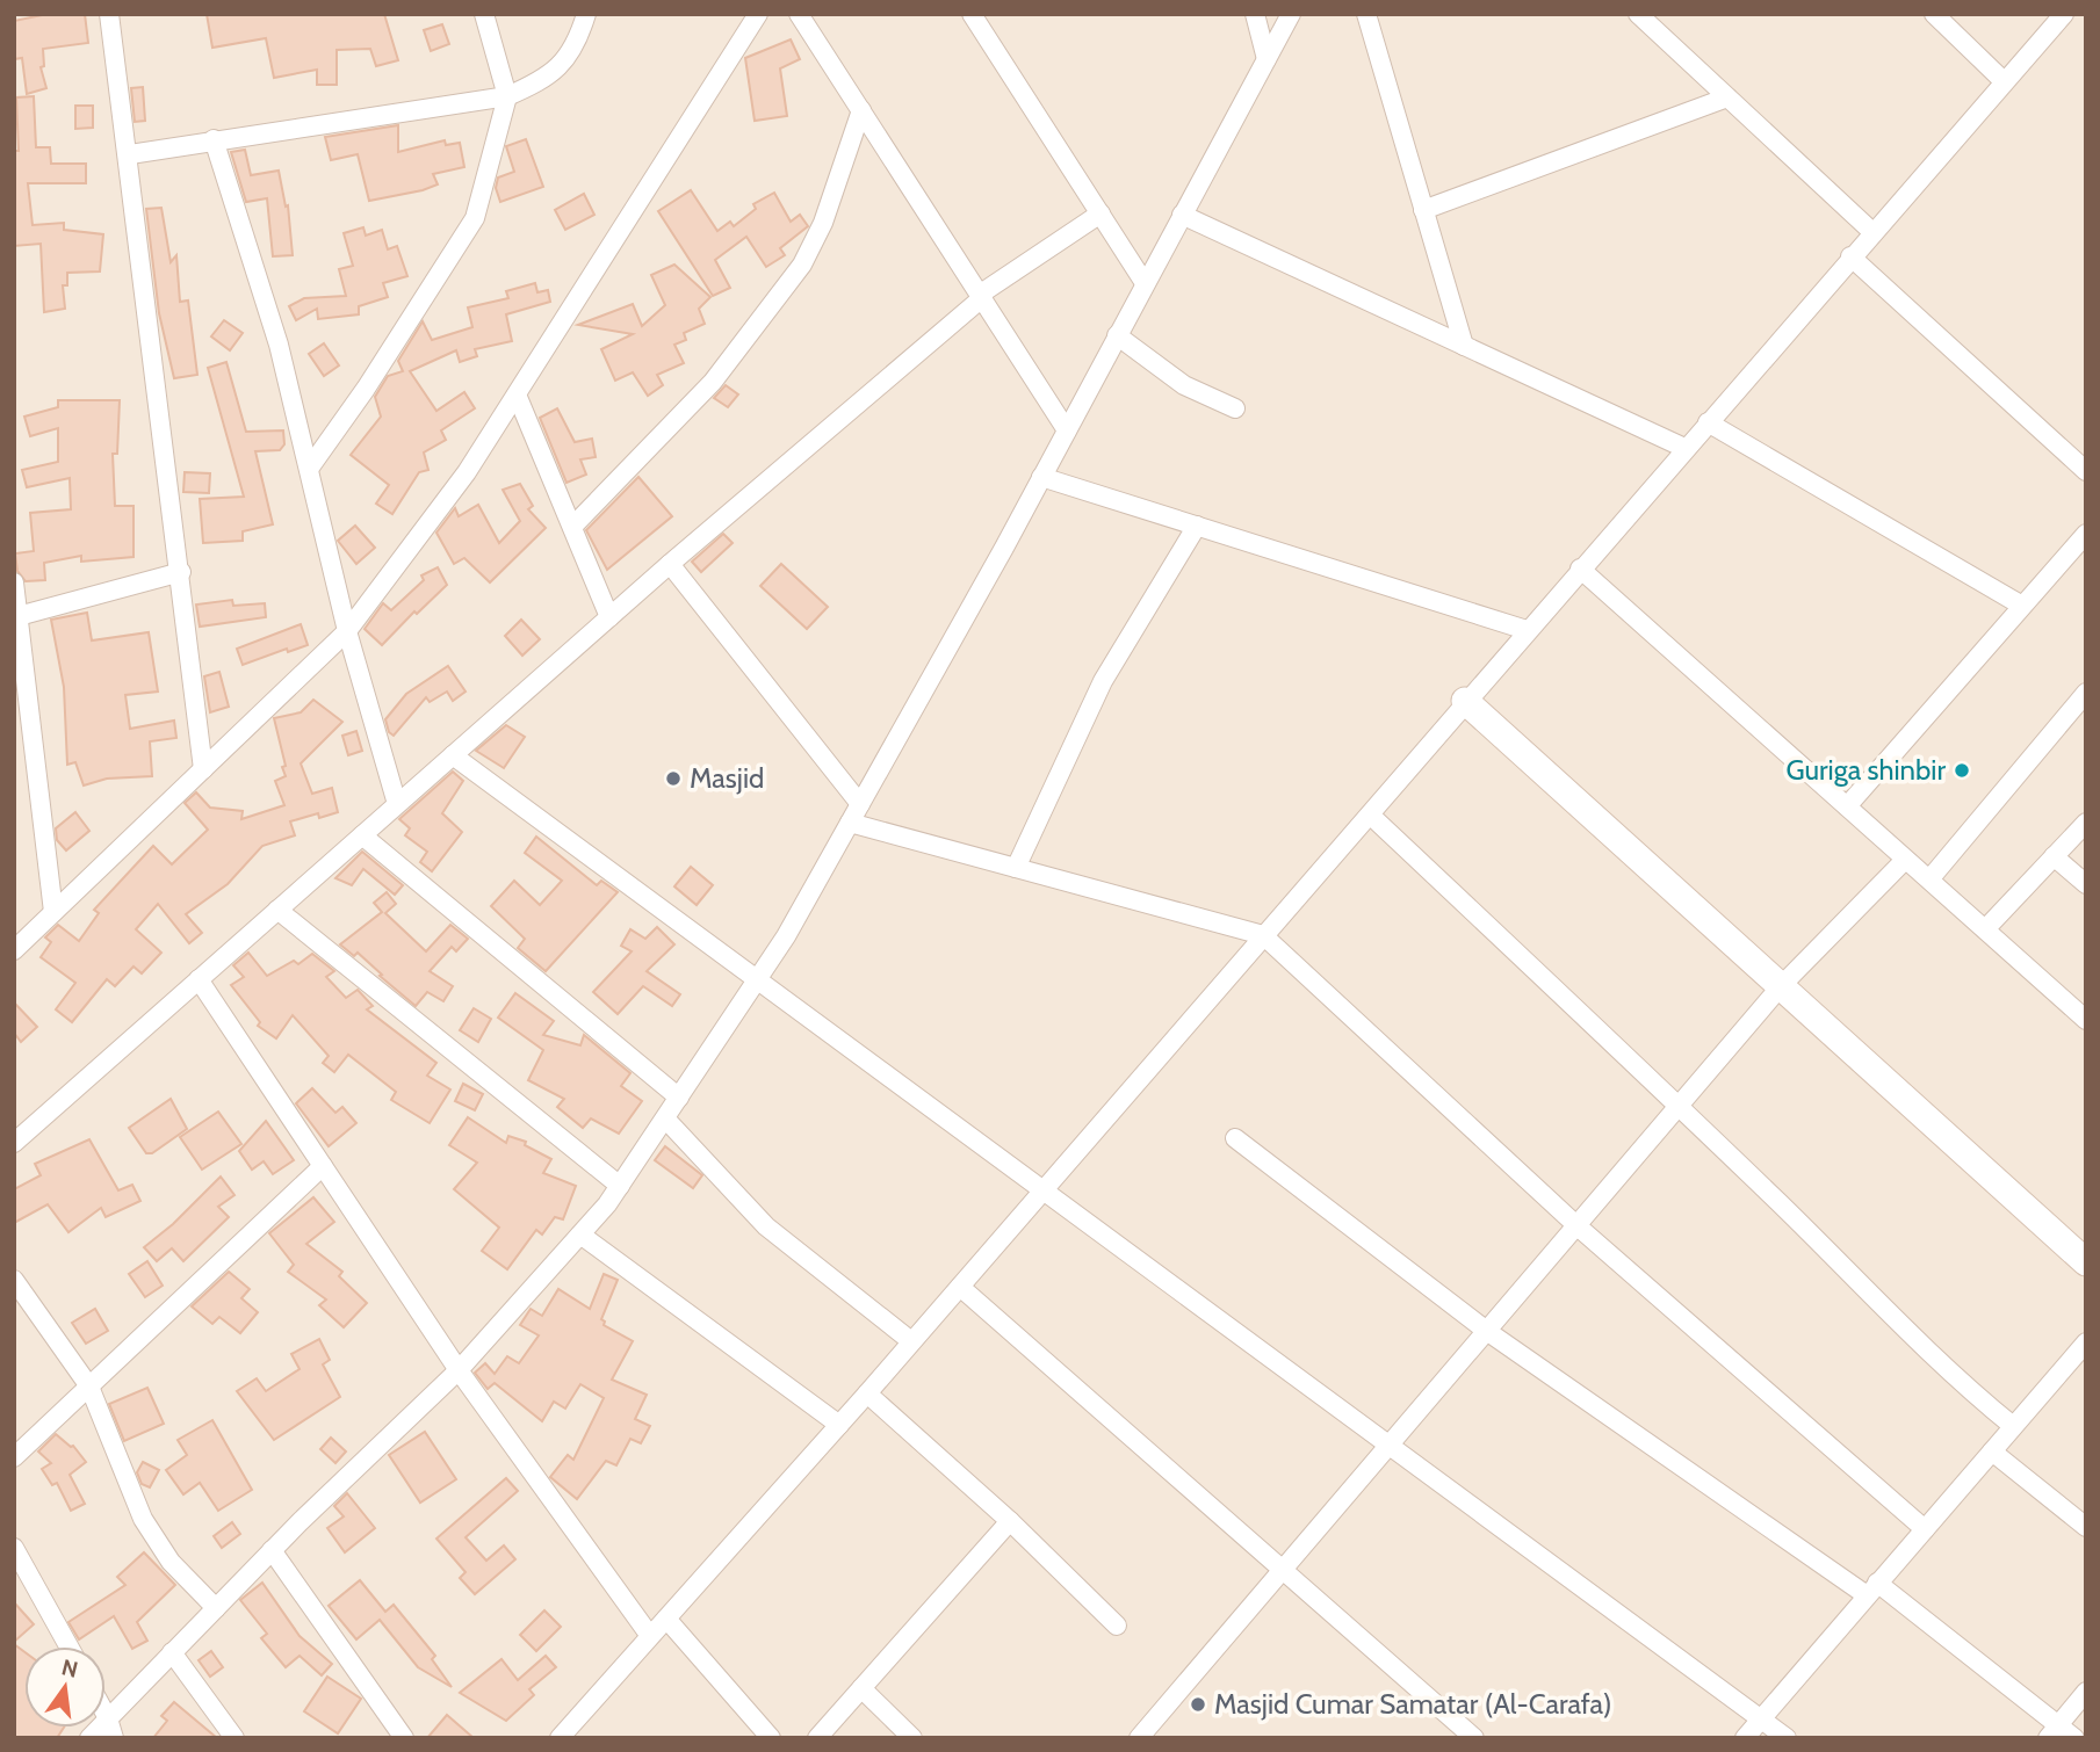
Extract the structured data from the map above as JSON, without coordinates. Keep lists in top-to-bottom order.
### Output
{
  "places": ["Guriga shinbir", "Masjid", "Masjid Cumar Samatar (Al-Carafa)"],
  "north": "top"
}
